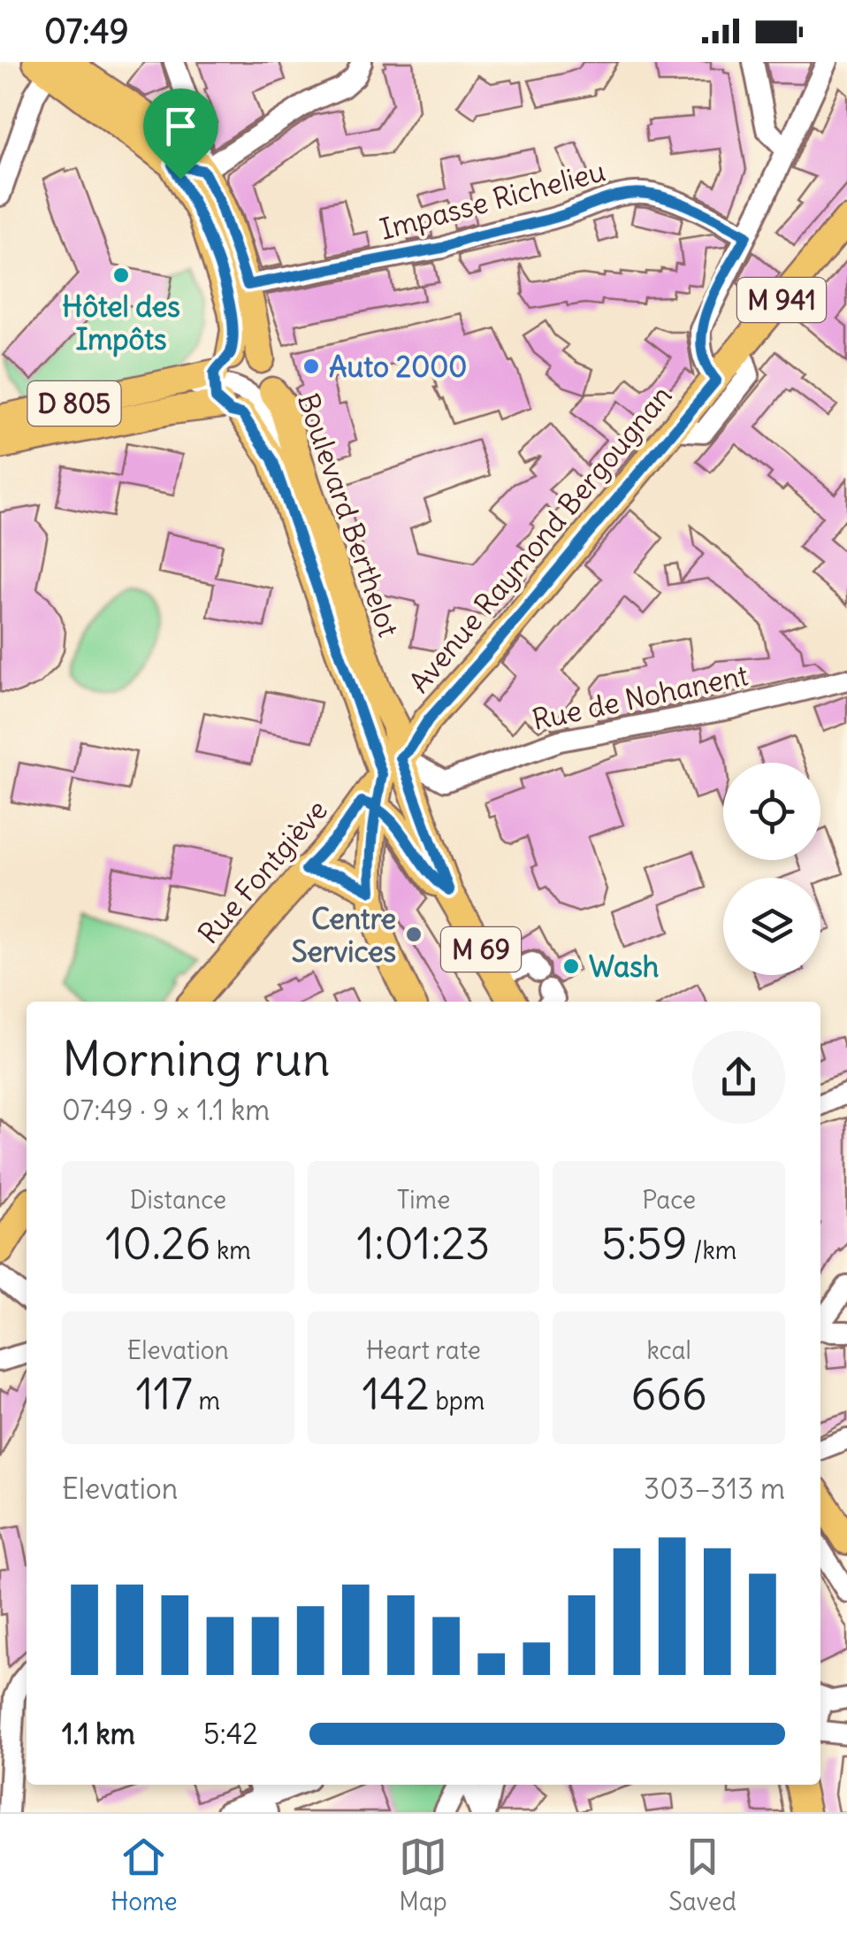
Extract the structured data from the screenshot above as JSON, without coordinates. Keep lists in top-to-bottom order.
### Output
{
  "streets": {
    "main road": [
      "M 941",
      "D 805",
      "Boulevard Berthelot",
      "Avenue Raymond Bergougnan",
      "Rue Fontgiève",
      "M 69"
    ],
    "street": ["Impasse Richelieu", "Rue de Nohanent"]
  },
  "crossings": [
    ["D 805", "Boulevard Berthelot"],
    ["D 805", "M 69"],
    ["Boulevard Berthelot", "Avenue Raymond Bergougnan"],
    ["Boulevard Berthelot", "Rue de Nohanent"],
    ["Boulevard Berthelot", "M 69"],
    ["Avenue Raymond Bergougnan", "Rue de Nohanent"],
    ["Avenue Raymond Bergougnan", "M 69"],
    ["Rue de Nohanent", "M 69"],
    ["Rue Fontgiève", "M 69"]
  ],
  "places": [
    "Hôtel des Impôts",
    "Auto 2000",
    "Centre Services",
    "Wash"
  ],
  "page": {
    "status": "07:49",
    "heading": ["Morning run", "07:49 · 9 × 1.1 km"],
    "stats": [
      ["Distance", "10.26 km"],
      ["Time", "1:01:23"],
      ["Pace", "5:59 /km"],
      ["Elevation", "117 m"],
      ["Heart rate", "142 bpm"],
      ["kcal", "666"]
    ],
    "chart": ["Elevation", "303–313 m"],
    "list": [
      {
        "name": "1.1 km",
        "note": "5:42"
      }
    ],
    "tabs": ["Home", "Map", "Saved"]
  }
}
